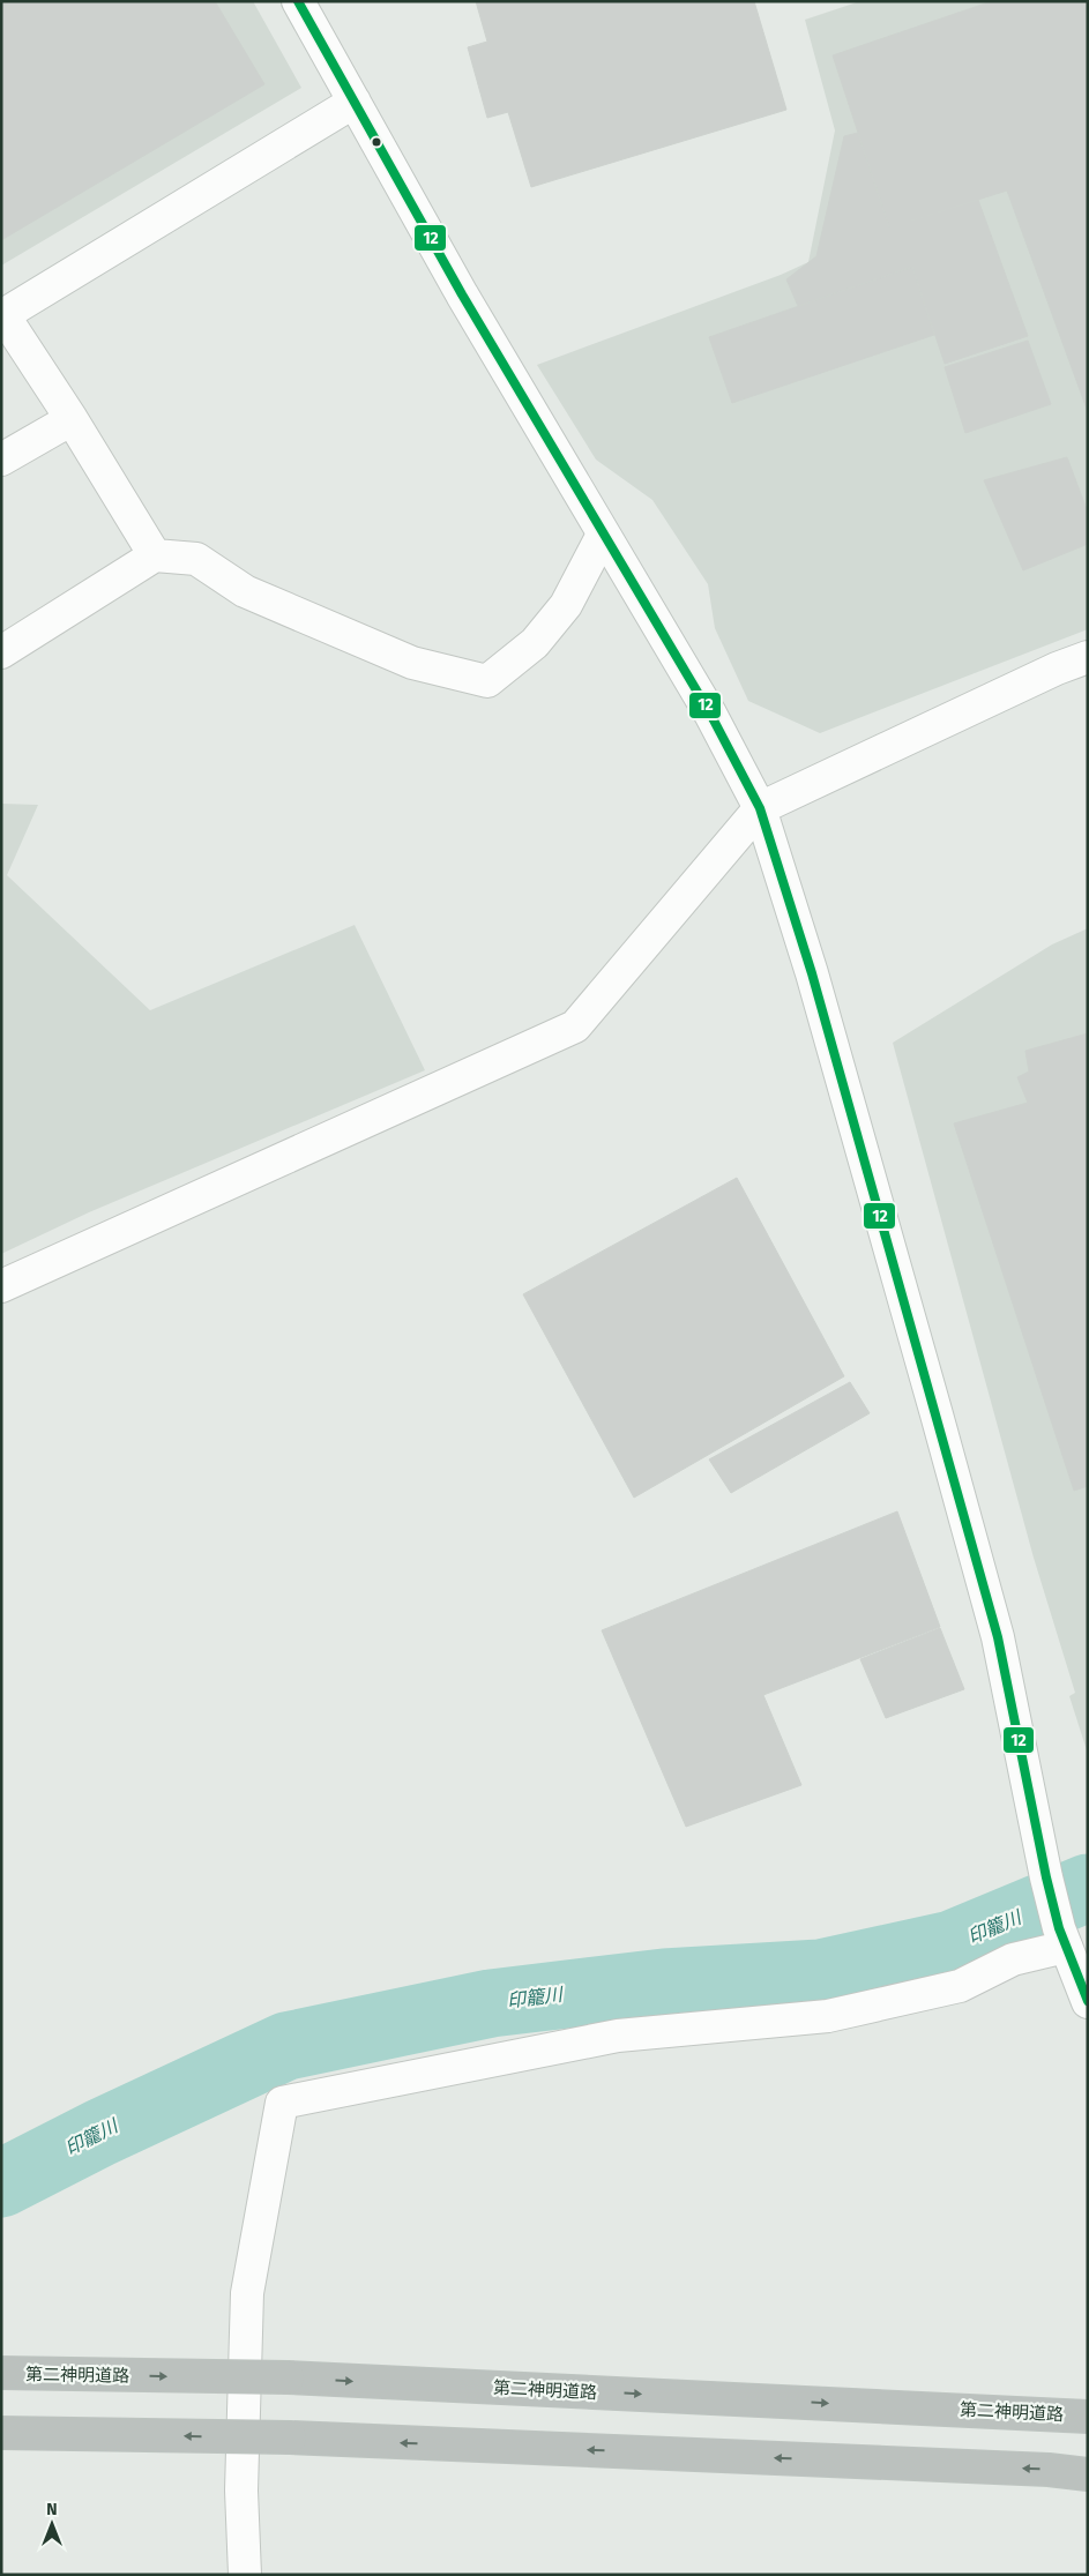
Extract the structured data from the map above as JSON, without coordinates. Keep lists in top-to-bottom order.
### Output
{
  "streets": {
    "highway": ["第二神明道路"]
  },
  "water": ["印籠川"],
  "lines": ["transit line 12"],
  "north": "top"
}
